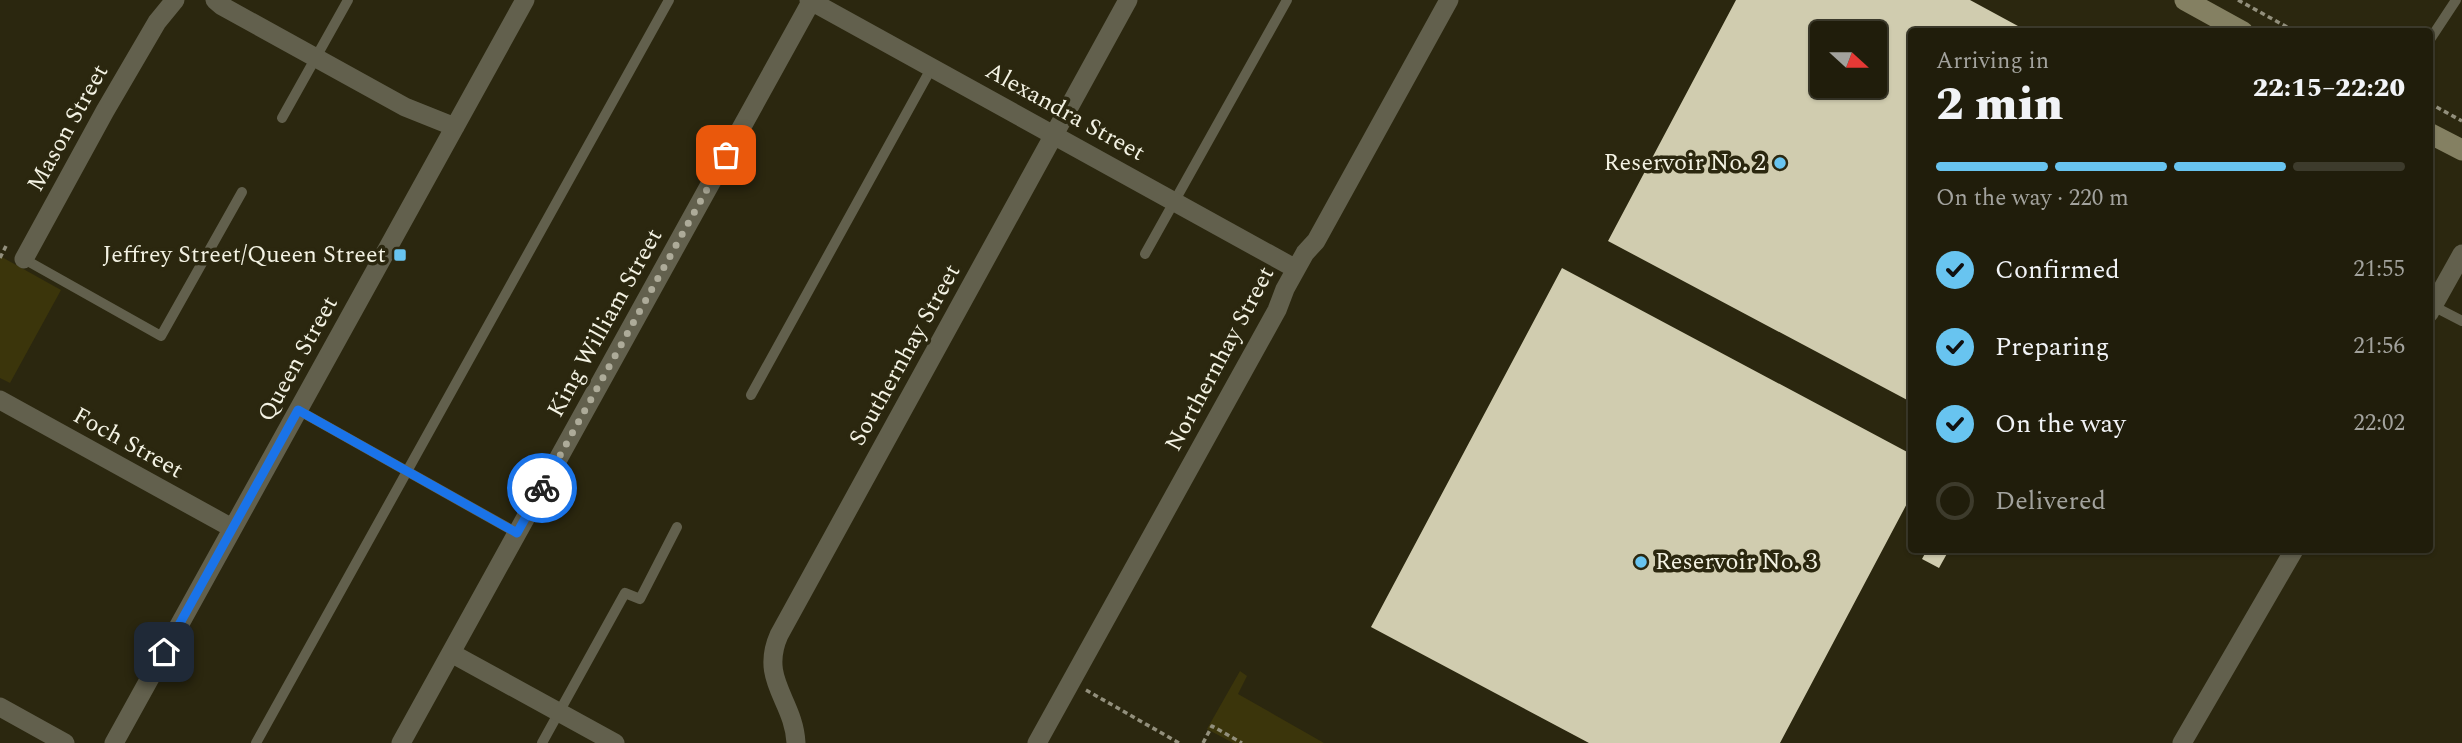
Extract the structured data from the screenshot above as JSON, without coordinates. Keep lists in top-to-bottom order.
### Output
{
  "streets": {
    "street": [
      "Alexandra Street",
      "Mason Street",
      "King William Street",
      "Southernhay Street",
      "Queen Street",
      "Northernhay Street",
      "Foch Street"
    ]
  },
  "crossings": [
    ["Alexandra Street", "King William Street"],
    ["Alexandra Street", "Southernhay Street"],
    ["Alexandra Street", "Northernhay Street"],
    ["Queen Street", "Foch Street"]
  ],
  "places": {
    "other": ["Reservoir No. 2", "Reservoir No. 3"],
    "transit": ["Jeffrey Street/Queen Street"]
  },
  "north": "right",
  "page": {
    "heading": ["2 min", "Arriving in", "22:15–22:20"],
    "bar": "On the way · 220 m",
    "list": [
      ["Confirmed", "21:55"],
      ["Preparing", "21:56"],
      ["On the way", "22:02"],
      "Delivered"
    ]
  }
}
